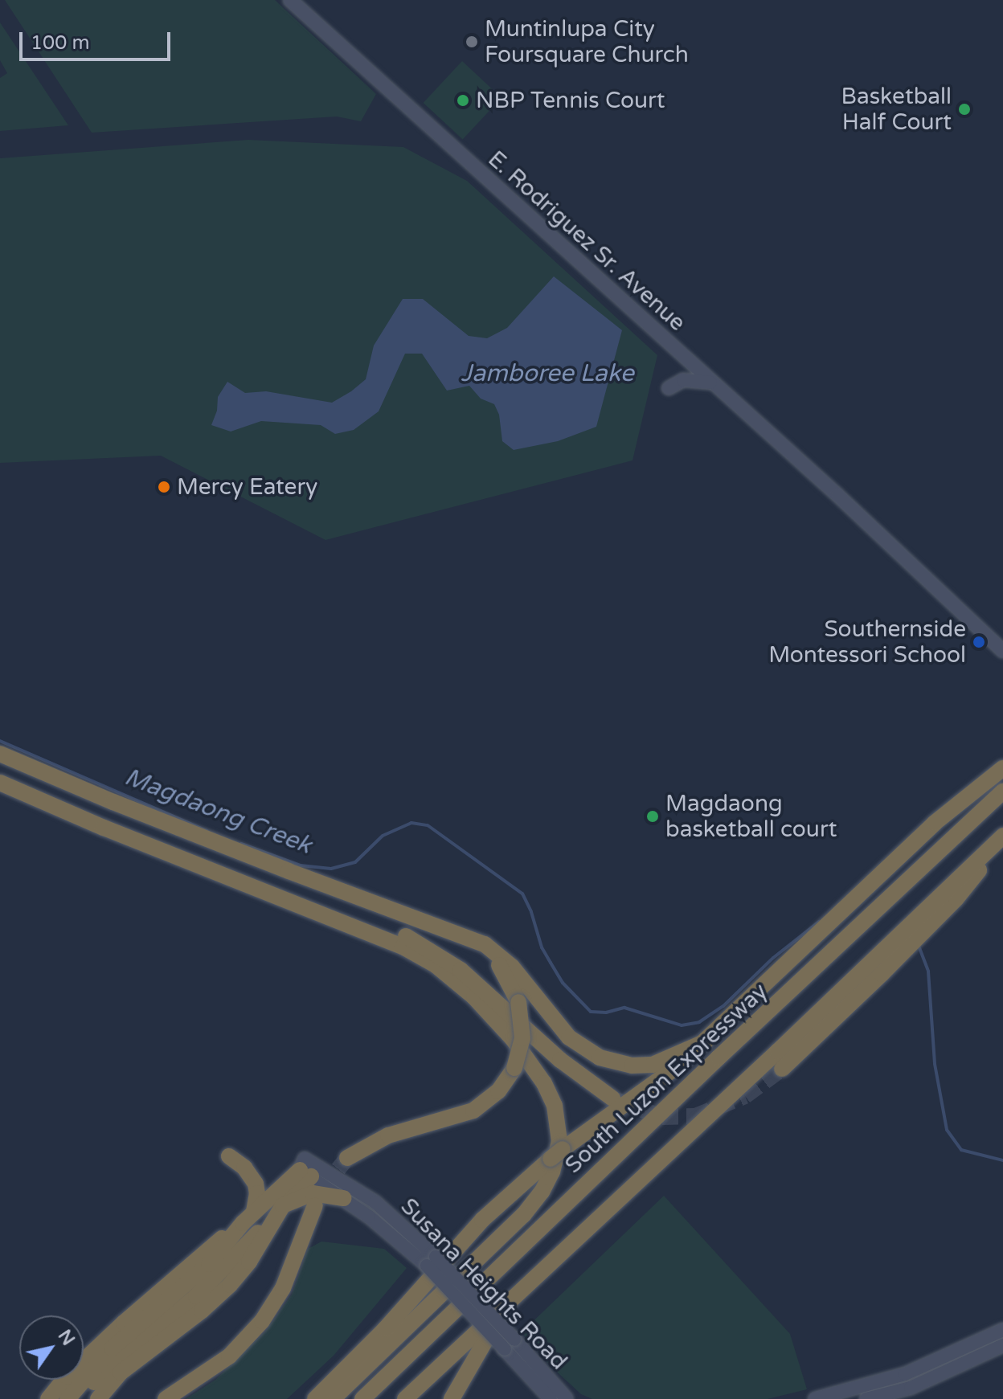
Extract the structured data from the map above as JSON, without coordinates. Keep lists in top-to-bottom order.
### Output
{
  "streets": {
    "highway": ["South Luzon Expressway"],
    "street": ["E. Rodriguez Sr. Avenue", "Susana Heights Road"]
  },
  "water": ["Jamboree Lake", "Magdaong Creek"],
  "places": [
    "Muntinlupa City Foursquare Church",
    "NBP Tennis Court",
    "Basketball Half Court",
    "Mercy Eatery",
    "Southernside Montessori School",
    "Magdaong basketball court"
  ],
  "scale_bar": "100 m",
  "north": "top right"
}
